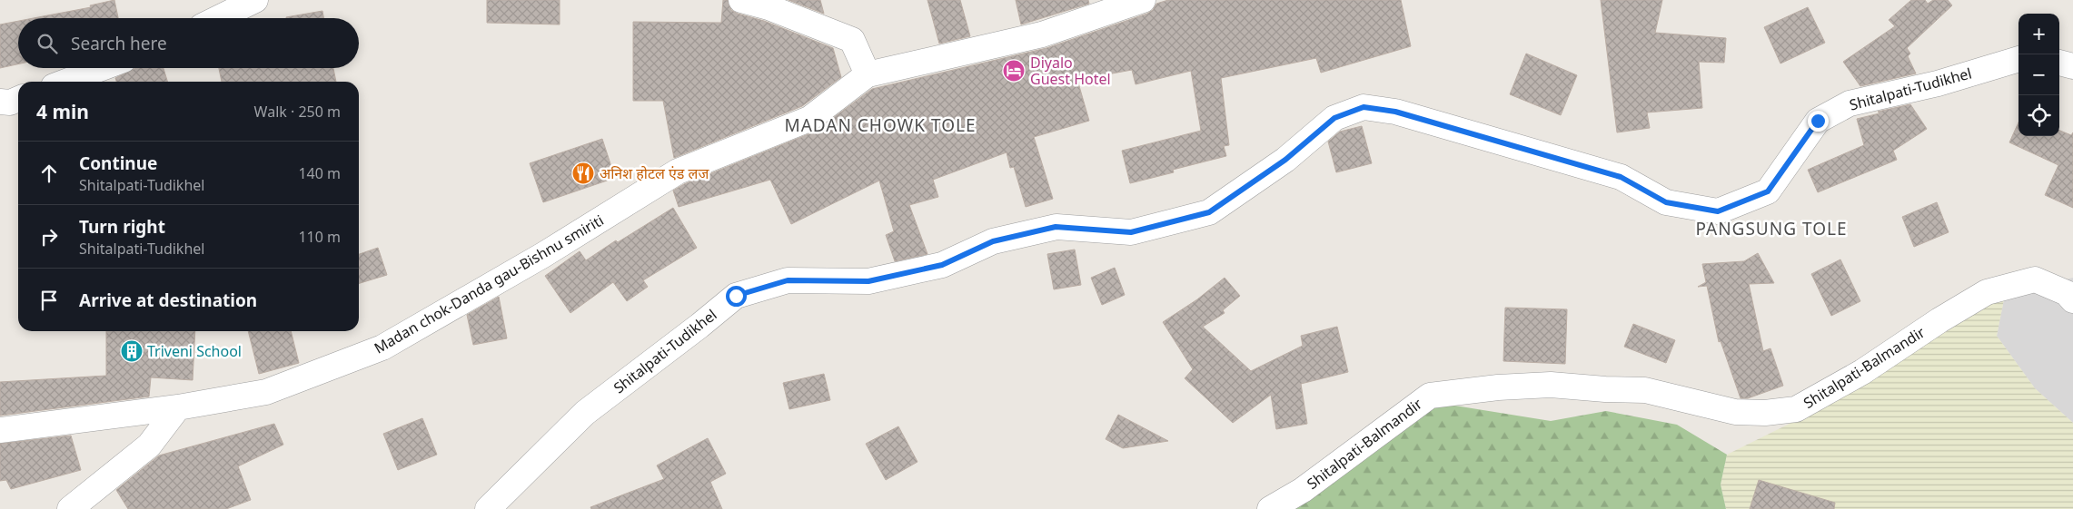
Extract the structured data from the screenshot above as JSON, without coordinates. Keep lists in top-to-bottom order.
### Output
{
  "streets": {
    "street": ["Shitalpati-Tudikhel", "Madan chok-Danda gau-Bishnu smiriti", "Shitalpati-Balmandir"]
  },
  "districts": ["MADAN CHOWK TOLE", "PANGSUNG TOLE"],
  "places": {
    "hotel": ["Diyalo Guest Hotel"],
    "restaurant": ["अनिश होटल एंड लज"],
    "building": ["Triveni School"]
  },
  "page": {
    "map_buttons": ["+", "−"],
    "search": "Search here",
    "heading": ["4 min", "Walk · 250 m"],
    "list": [
      ["Continue", "Shitalpati-Tudikhel", "140 m"],
      ["Turn right", "Shitalpati-Tudikhel", "110 m"],
      "Arrive at destination"
    ]
  }
}
